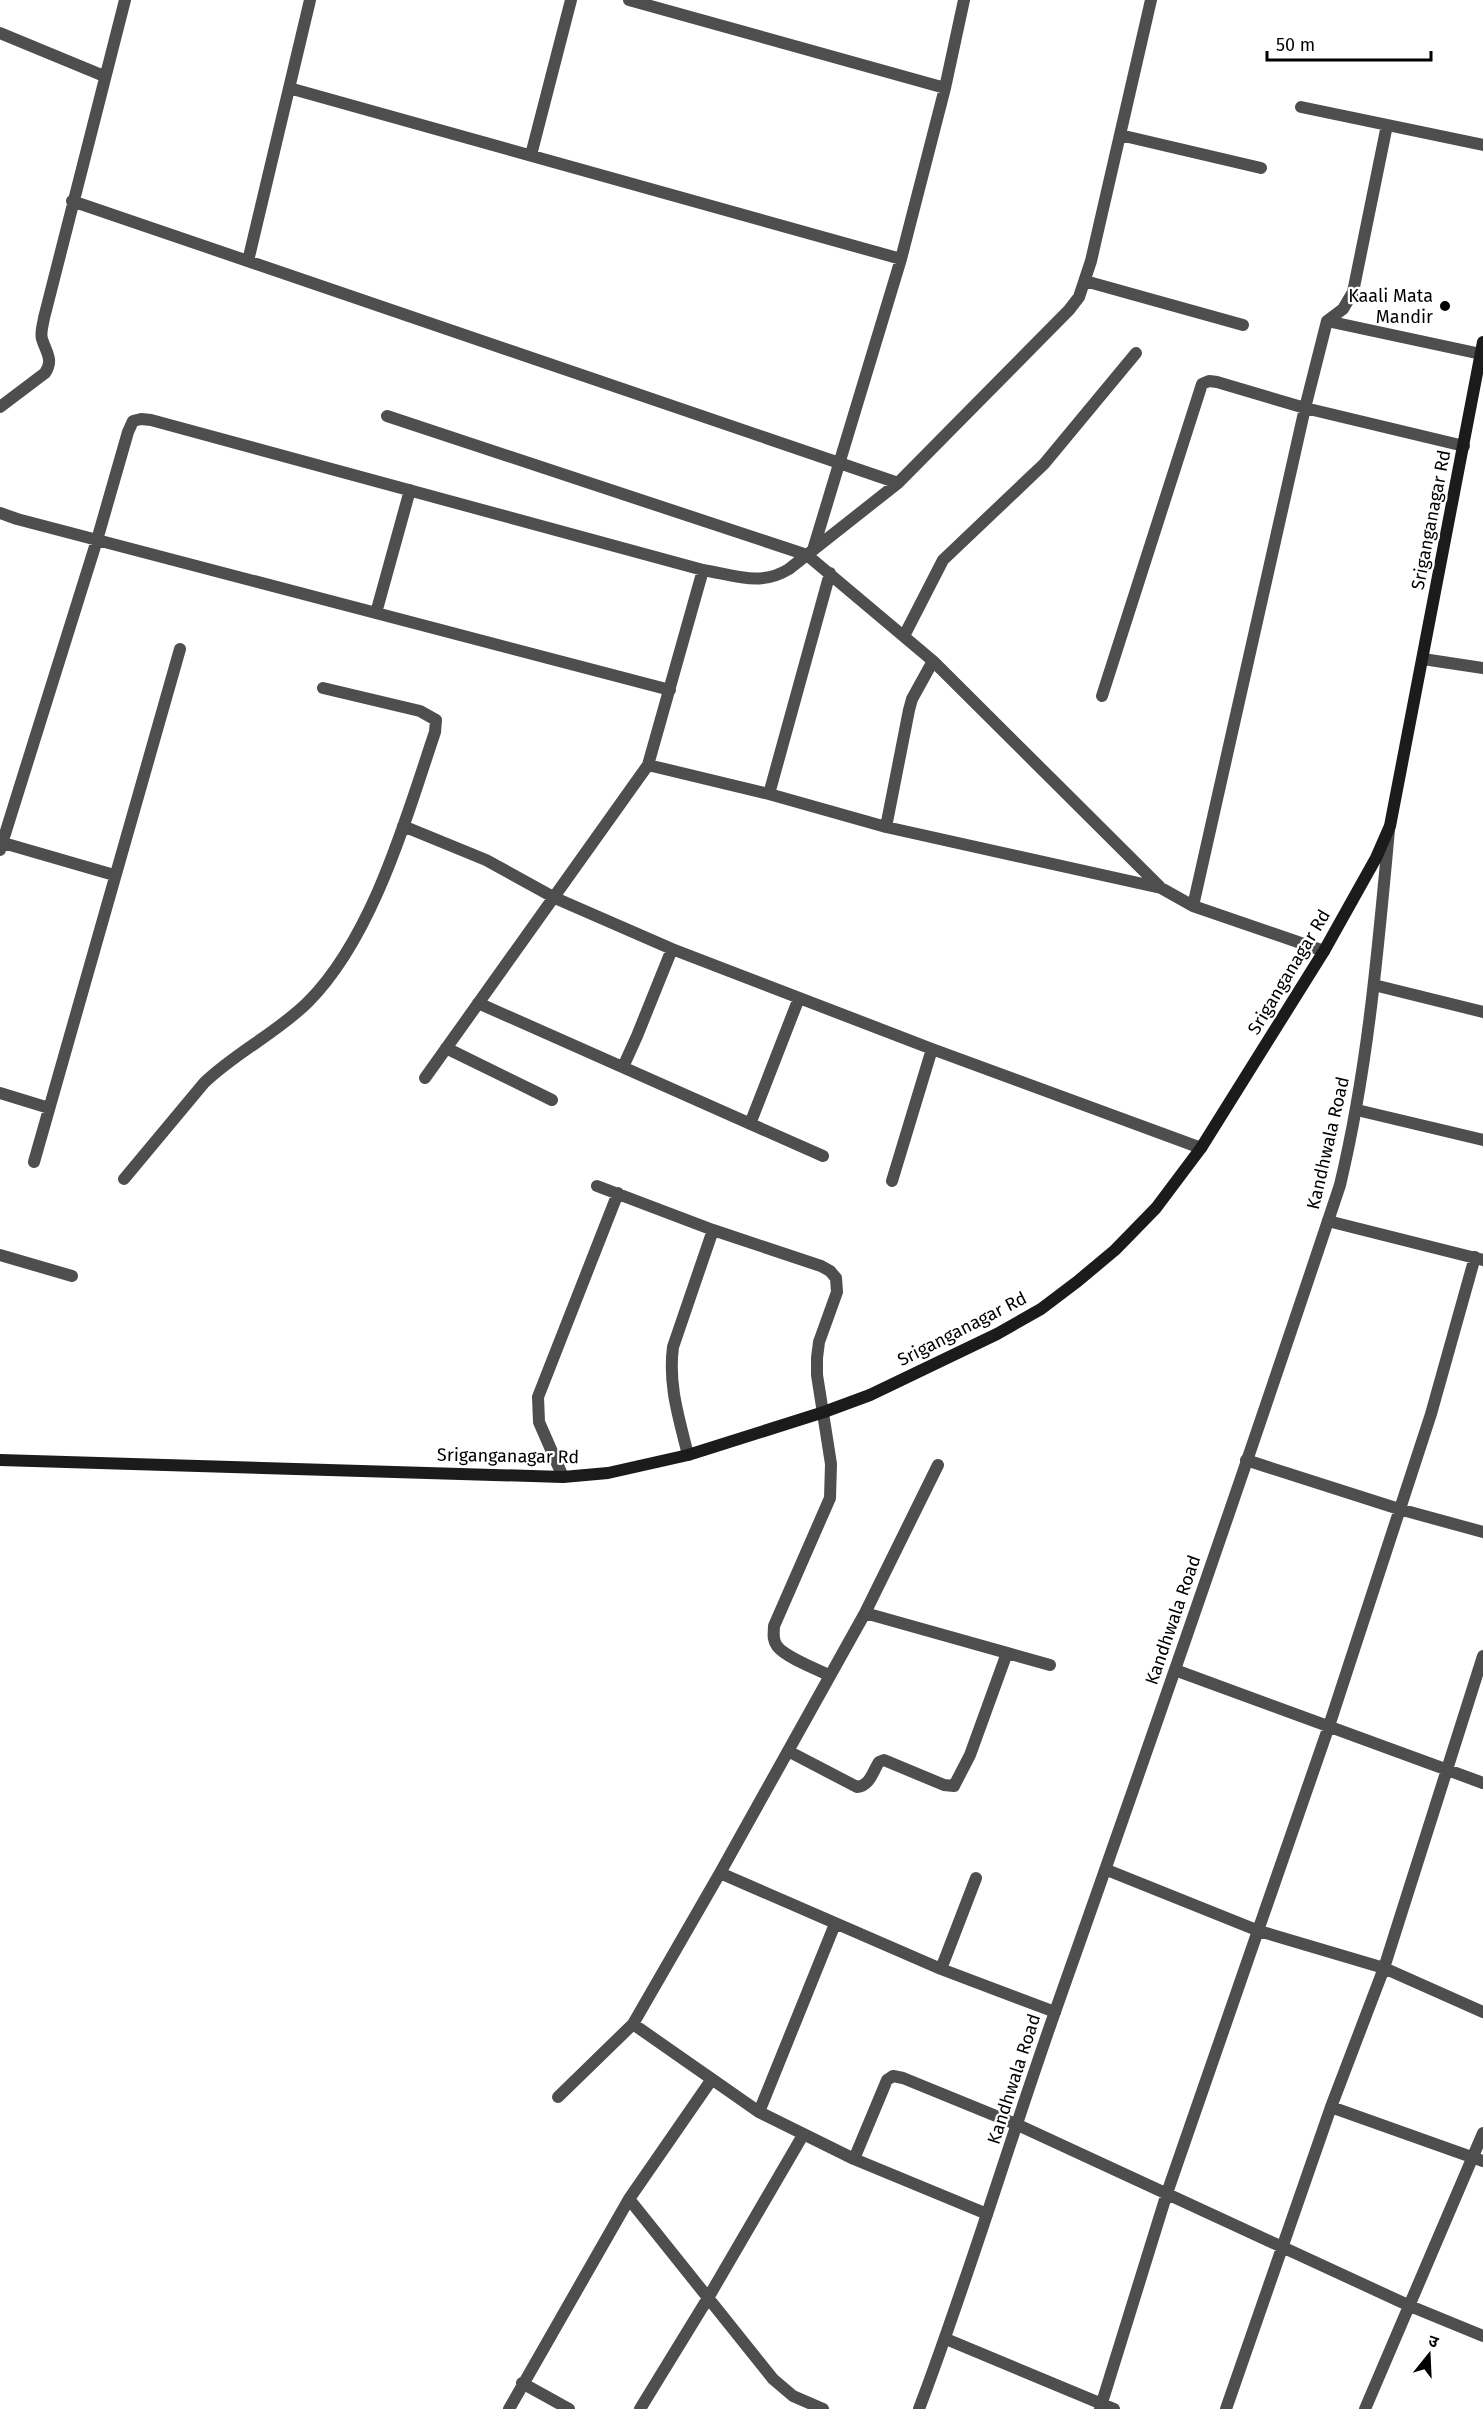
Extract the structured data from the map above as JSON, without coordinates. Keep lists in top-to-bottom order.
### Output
{
  "streets": {
    "main road": ["Sriganganagar Rd"],
    "street": ["Kandhwala Road"]
  },
  "crossings": [
    ["Sriganganagar Rd", "Kandhwala Road"]
  ],
  "places": ["Kaali Mata Mandir"],
  "scale_bar": "50 m",
  "north": "top"
}
